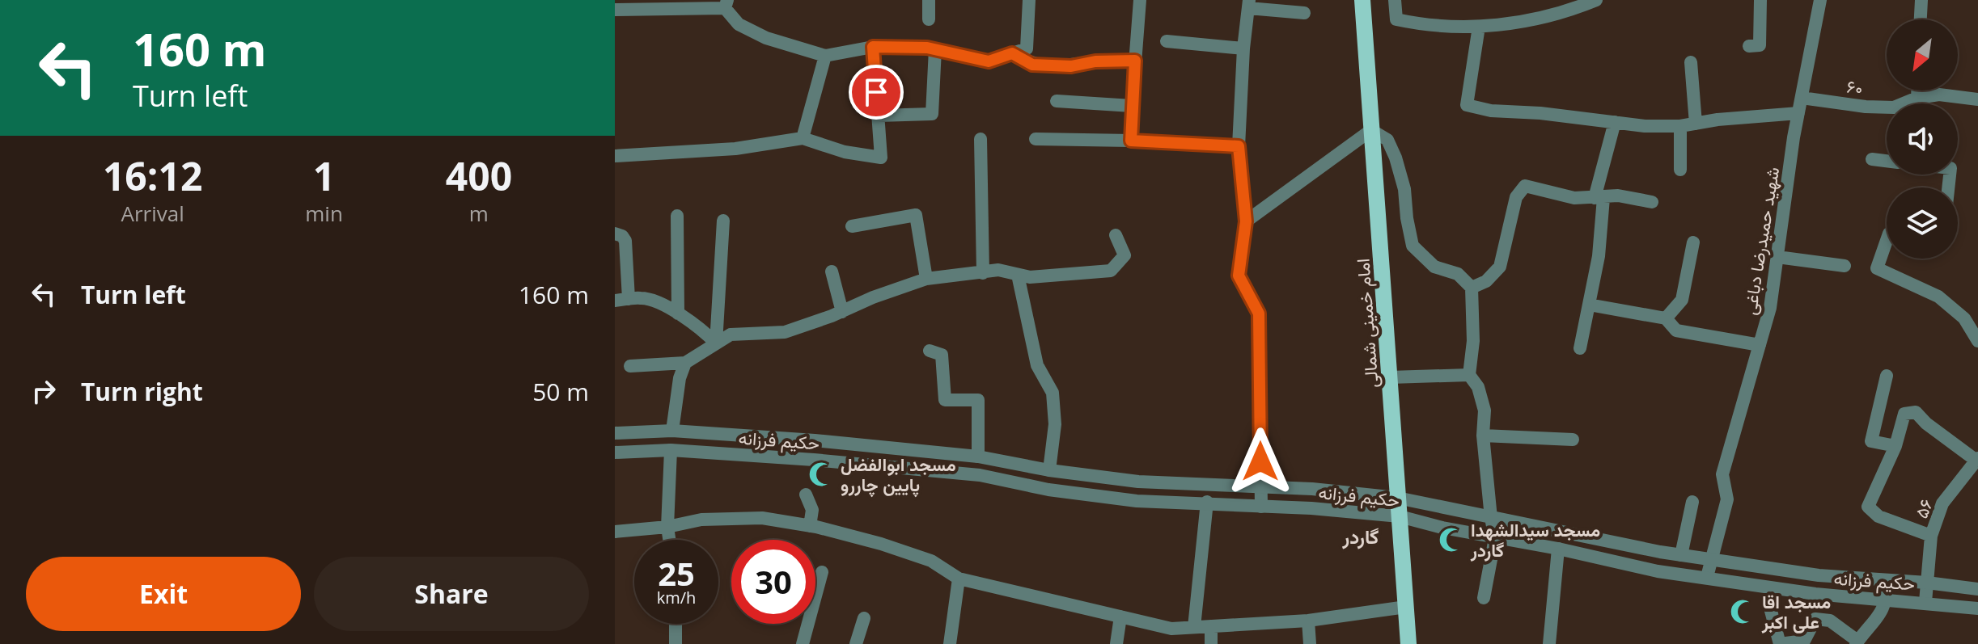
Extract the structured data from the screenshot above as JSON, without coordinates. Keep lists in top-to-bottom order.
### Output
{
  "streets": {
    "main road": ["امام خمینی شمالی"],
    "street": [
      "۶۰",
      "شهید حمیدرضا دباغی",
      "حکیم فرزانه",
      "۵۶"
    ]
  },
  "crossings": [
    ["۶۰", "شهید حمیدرضا دباغی"],
    ["شهید حمیدرضا دباغی", "حکیم فرزانه"],
    ["امام خمینی شمالی", "حکیم فرزانه"],
    ["حکیم فرزانه", "۵۶"]
  ],
  "districts": ["گاردر"],
  "places": {
    "mosque": ["مسجد ابوالفضل پایین چاررو", "مسجد سیدالشهدا گاردر", "مسجد اقا علی اکبر"]
  },
  "north": "bottom left",
  "page": {
    "turn": ["160 m", "Turn left"],
    "eta": [
      "16:12",
      "Arrival",
      "1",
      "min",
      "400",
      "m"
    ],
    "list": [
      {
        "name": "Turn left",
        "value": "160 m"
      },
      {
        "name": "Turn right",
        "value": "50 m"
      }
    ],
    "speed": "25 km/h",
    "limit": "30",
    "buttons": ["Exit", "Share"]
  }
}
